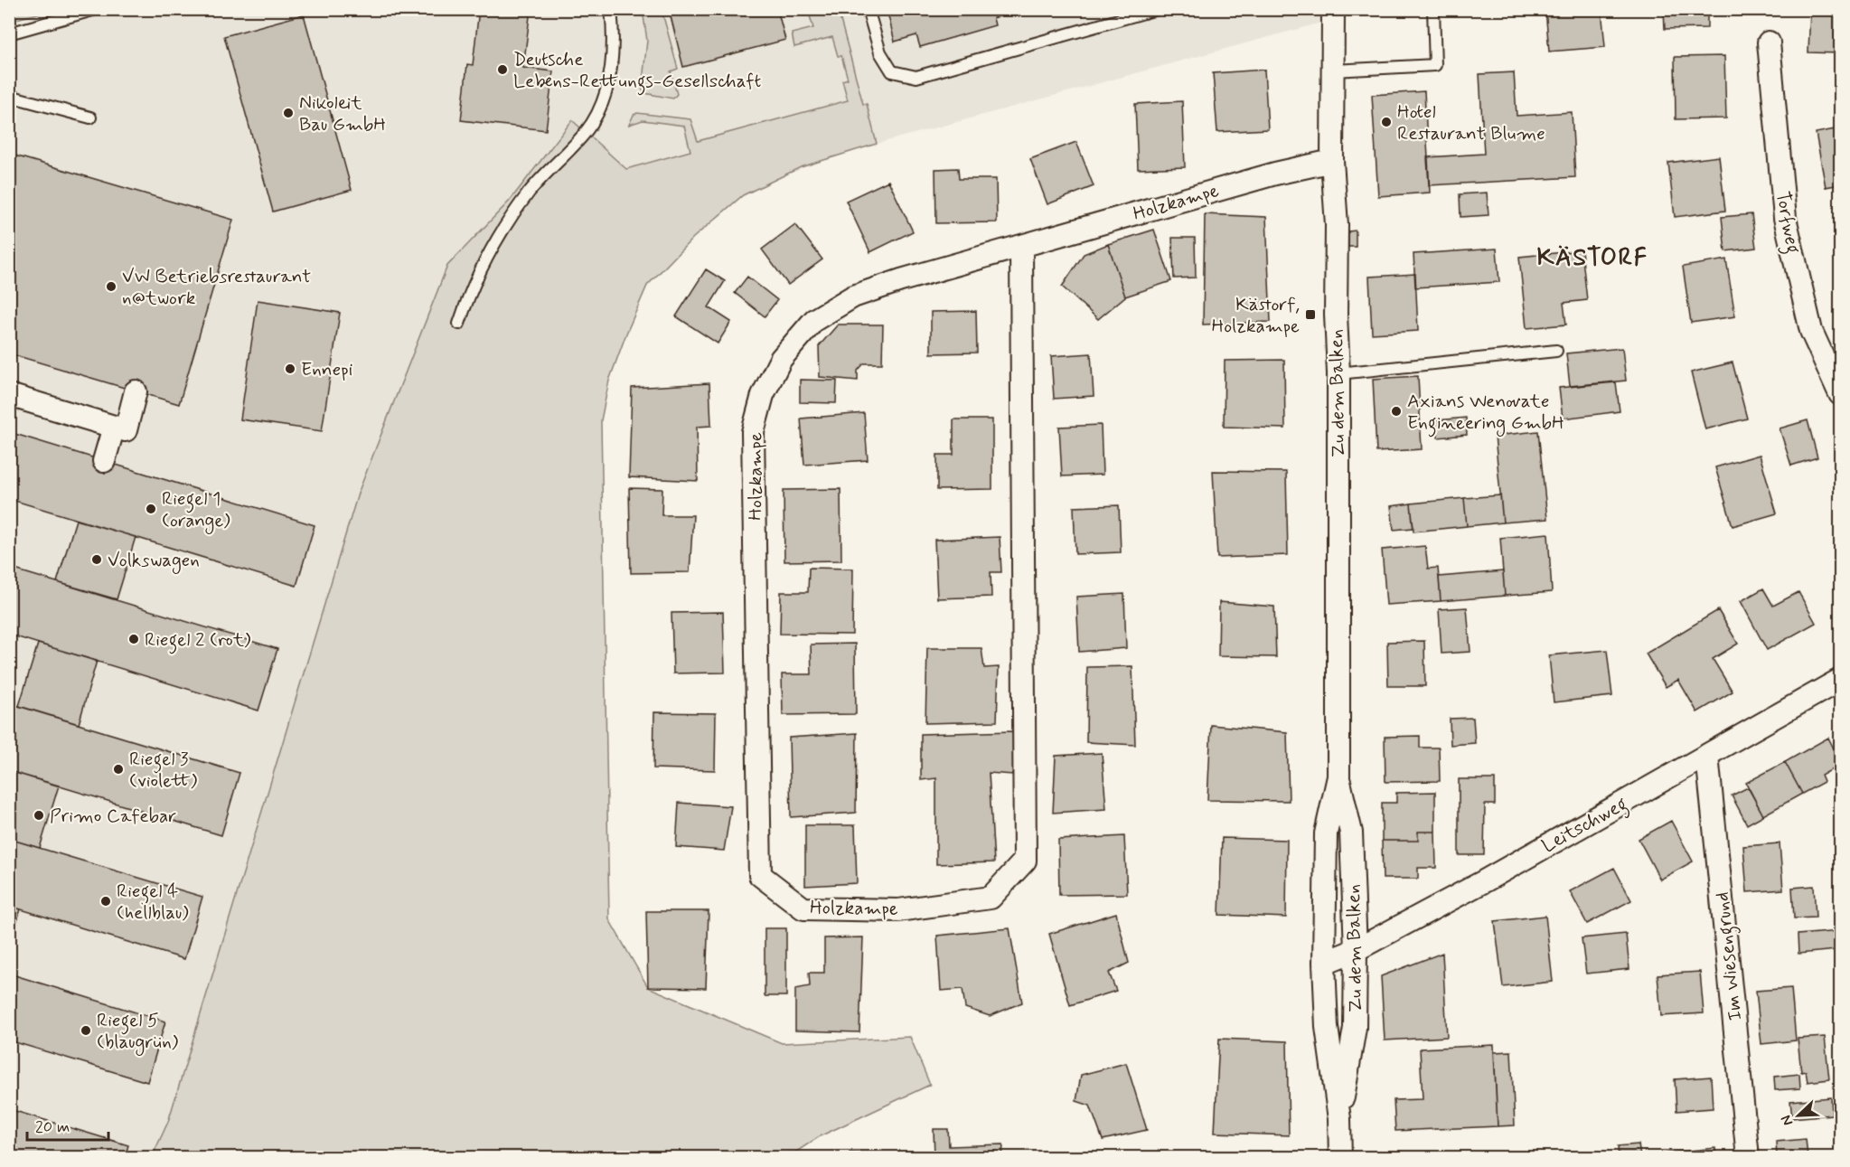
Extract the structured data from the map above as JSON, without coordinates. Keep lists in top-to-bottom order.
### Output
{
  "streets": {
    "street": [
      "Holzkampe",
      "Torfweg",
      "Zu dem Balken",
      "Leitschweg",
      "Im Wiesengrund"
    ]
  },
  "crossings": [
    ["Holzkampe", "Zu dem Balken"],
    ["Zu dem Balken", "Leitschweg"],
    ["Leitschweg", "Im Wiesengrund"]
  ],
  "districts": ["KÄSTORF"],
  "places": {
    "other": [
      "Deutsche Lebens-Rettungs-Gesellschaft",
      "Nikoleit Bau GmbH",
      "Hotel Restaurant Blume",
      "VW Betriebsrestaurant n@twork",
      "Ennepi",
      "Axians Wenovate Engineering GmbH",
      "Riegel 1 (orange)",
      "Volkswagen",
      "Riegel 2 (rot)",
      "Riegel 3 (violett)",
      "Primo Cafebar",
      "Riegel 4 (hellblau)",
      "Riegel 5 (blaugrün)"
    ],
    "transit": ["Kästorf, Holzkampe"]
  },
  "scale_bar": "20 m",
  "north": "bottom left"
}
